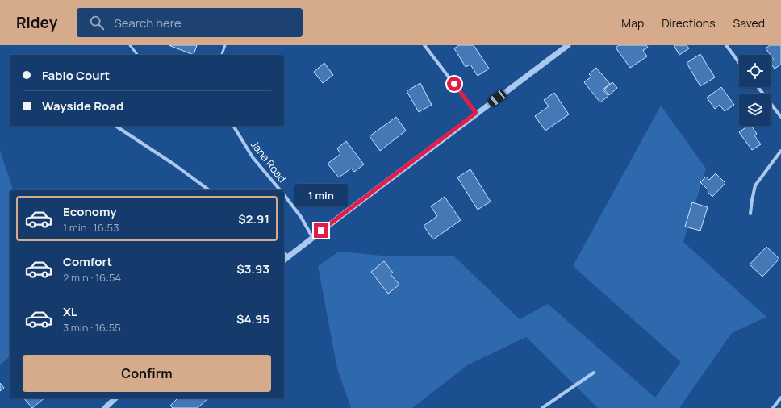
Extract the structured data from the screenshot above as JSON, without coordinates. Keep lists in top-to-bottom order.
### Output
{
  "streets": {
    "street": ["Jana Road"]
  },
  "page": {
    "header": "Ridey",
    "search": "Search here",
    "nav": ["Map", "Directions", "Saved"],
    "banner": ["Fabio Court", "Wayside Road"],
    "bubble": "1 min",
    "list": [
      {
        "name": "Economy",
        "note": "1 min · 16:53",
        "value": "$2.91"
      },
      {
        "name": "Comfort",
        "note": "2 min · 16:54",
        "value": "$3.93"
      },
      {
        "name": "XL",
        "note": "3 min · 16:55",
        "value": "$4.95"
      }
    ],
    "buttons": "Confirm"
  }
}
